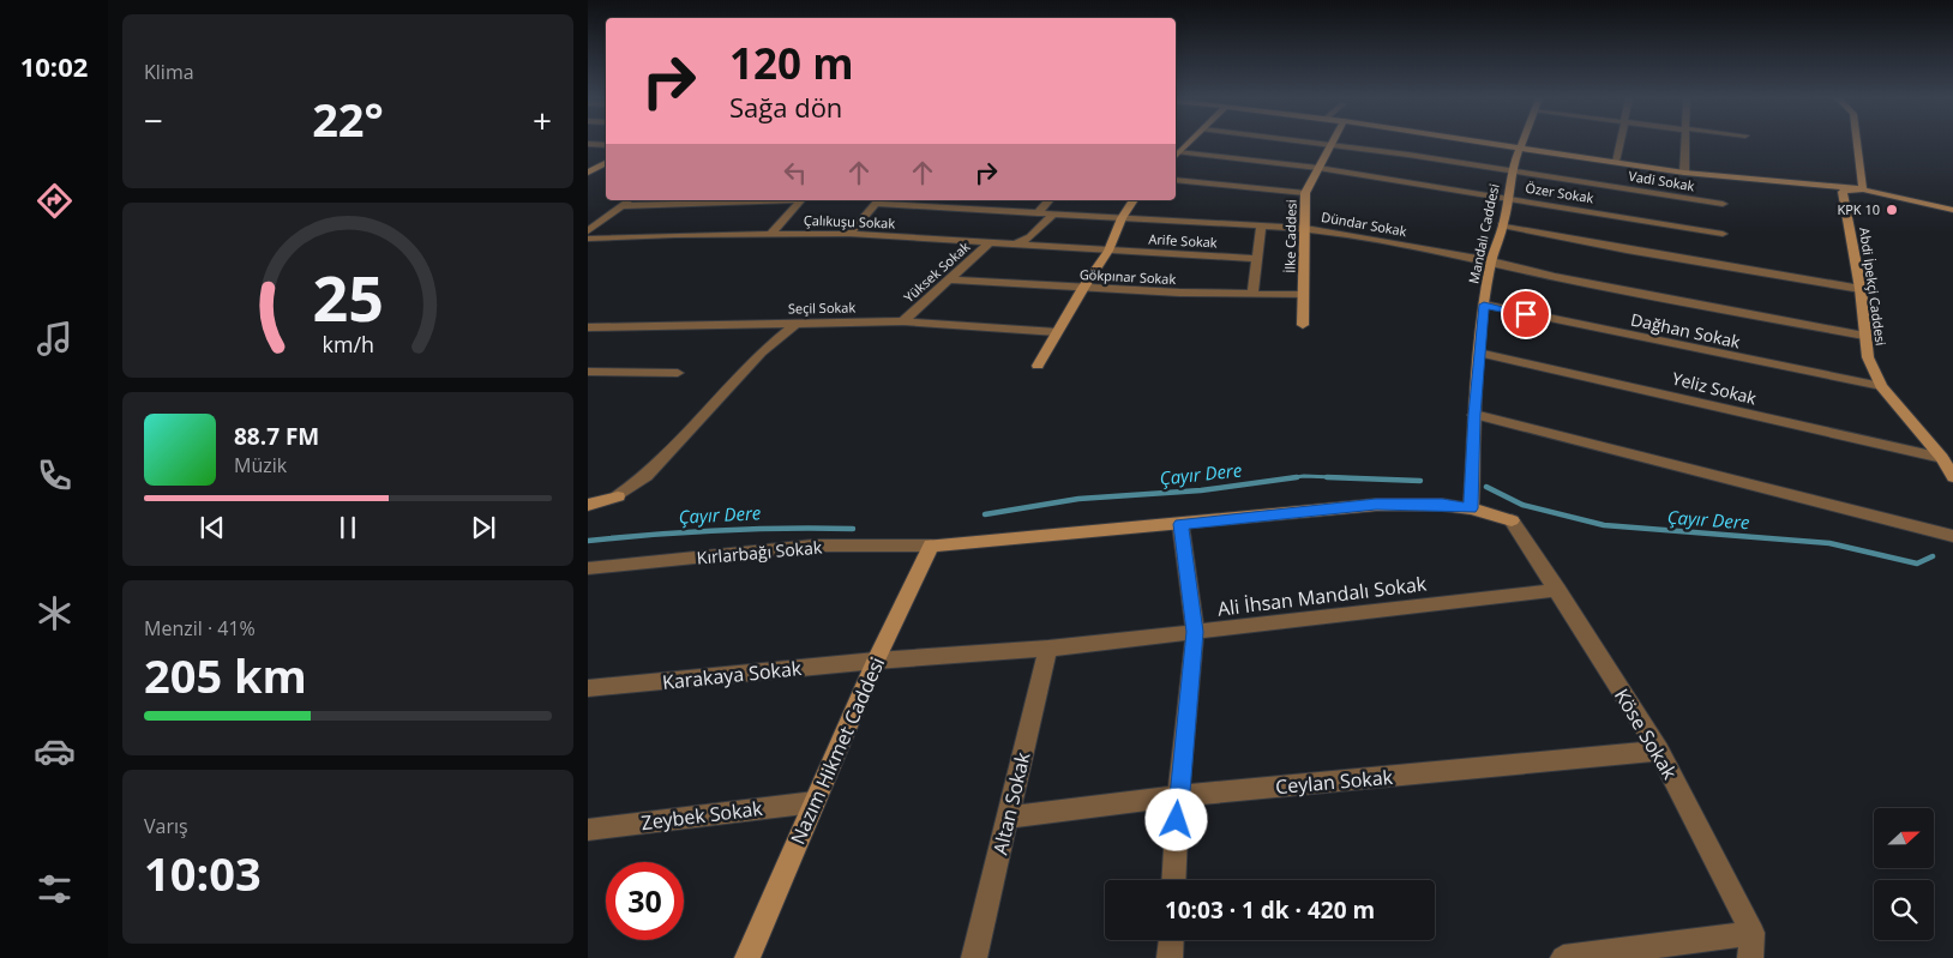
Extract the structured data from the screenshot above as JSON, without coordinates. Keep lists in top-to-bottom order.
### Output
{
  "streets": {
    "street": [
      "Vadi Sokak",
      "Özer Sokak",
      "Çalıkuşu Sokak",
      "Dündar Sokak",
      "Mandalı Caddesi",
      "İlke Caddesi",
      "Arife Sokak",
      "Yüksek Sokak",
      "Gökpınar Sokak",
      "Abdi İpekçi Caddesi",
      "Seçil Sokak",
      "Dağhan Sokak",
      "Yeliz Sokak",
      "Kırlarbağı Sokak",
      "Ali İhsan Mandalı Sokak",
      "Karakaya Sokak",
      "Köse Sokak",
      "Nazım Hikmet Caddesi",
      "Ceylan Sokak",
      "Altan Sokak",
      "Zeybek Sokak"
    ]
  },
  "crossings": [
    ["Vadi Sokak", "Mandalı Caddesi"],
    ["Vadi Sokak", "İlke Caddesi"],
    ["Özer Sokak", "Mandalı Caddesi"],
    ["Özer Sokak", "İlke Caddesi"],
    ["Çalıkuşu Sokak", "Arife Sokak"],
    ["Çalıkuşu Sokak", "Yüksek Sokak"],
    ["Dündar Sokak", "Mandalı Caddesi"],
    ["Dündar Sokak", "İlke Caddesi"],
    ["Dündar Sokak", "Abdi İpekçi Caddesi"],
    ["Mandalı Caddesi", "Dağhan Sokak"],
    ["Mandalı Caddesi", "Yeliz Sokak"],
    ["Mandalı Caddesi", "Köse Sokak"],
    ["İlke Caddesi", "Gökpınar Sokak"],
    ["Yüksek Sokak", "Gökpınar Sokak"],
    ["Yüksek Sokak", "Seçil Sokak"],
    ["Abdi İpekçi Caddesi", "Dağhan Sokak"],
    ["Abdi İpekçi Caddesi", "Yeliz Sokak"],
    ["Kırlarbağı Sokak", "Nazım Hikmet Caddesi"],
    ["Ali İhsan Mandalı Sokak", "Karakaya Sokak"],
    ["Ali İhsan Mandalı Sokak", "Köse Sokak"],
    ["Ali İhsan Mandalı Sokak", "Nazım Hikmet Caddesi"],
    ["Ali İhsan Mandalı Sokak", "Altan Sokak"],
    ["Karakaya Sokak", "Nazım Hikmet Caddesi"],
    ["Köse Sokak", "Ceylan Sokak"],
    ["Nazım Hikmet Caddesi", "Zeybek Sokak"],
    ["Ceylan Sokak", "Altan Sokak"]
  ],
  "water": ["Çayır Dere"],
  "places": ["KPK 10"],
  "north": "right",
  "page": {
    "tabs": "10:02",
    "tile": [
      "Klima",
      ["Menzil · 41%", "205 km"],
      ["Varış", "10:03"]
    ],
    "turn": ["120 m", "Sağa dön"],
    "heat": ["−", "22°", "+"],
    "song": ["88.7 FM", "Müzik"],
    "limit": "30",
    "trip": "10:03 · 1 dk · 420 m",
    "gauge": ["25", "km/h"]
  }
}
